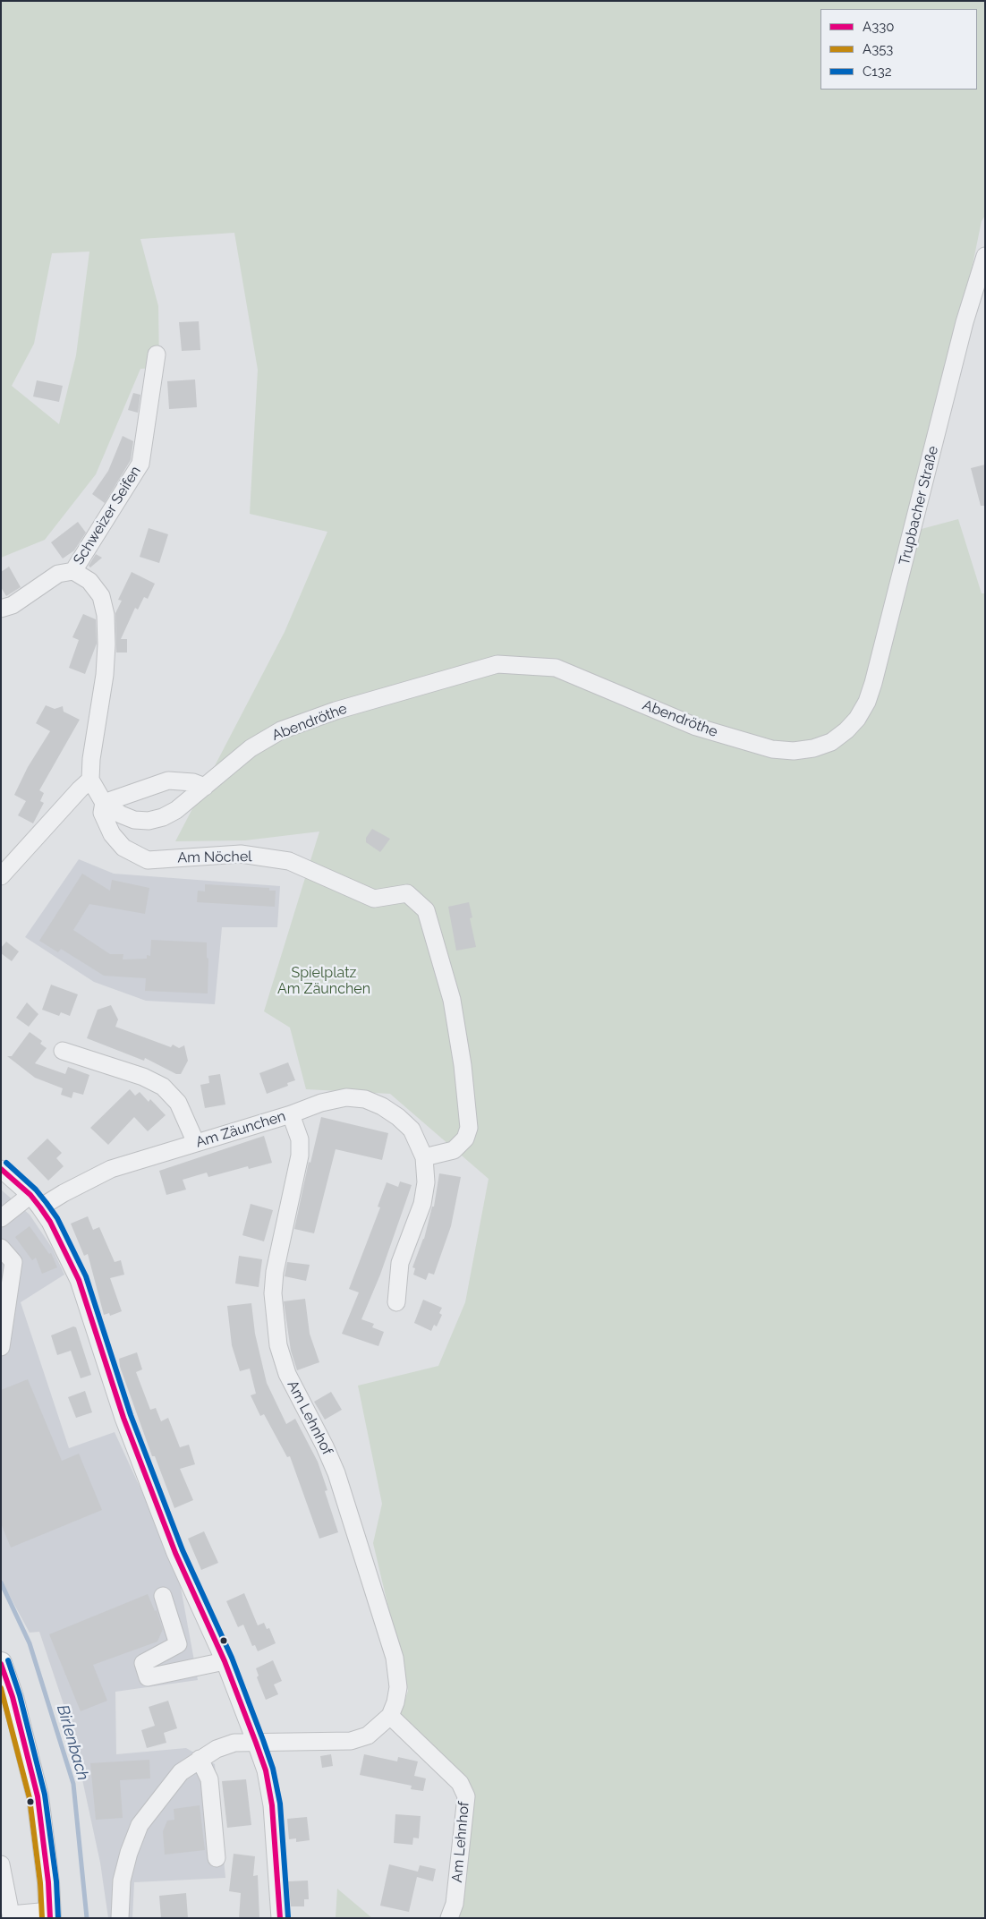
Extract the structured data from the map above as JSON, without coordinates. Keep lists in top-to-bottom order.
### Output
{
  "streets": {
    "street": [
      "Trupbacher Straße",
      "Schweizer Seifen",
      "Abendröthe",
      "Am Nöchel",
      "Am Zäunchen",
      "Am Lehnhof"
    ]
  },
  "crossings": [
    ["Trupbacher Straße", "Abendröthe"],
    ["Abendröthe", "Am Nöchel"],
    ["Am Nöchel", "Am Zäunchen"],
    ["Am Zäunchen", "Am Lehnhof"]
  ],
  "water": ["Birlenbach"],
  "parks": ["Spielplatz Am Zäunchen"],
  "lines": ["transit line C132", "transit line A330", "transit line A353"],
  "legend": ["A330", "A353", "C132"]
}
